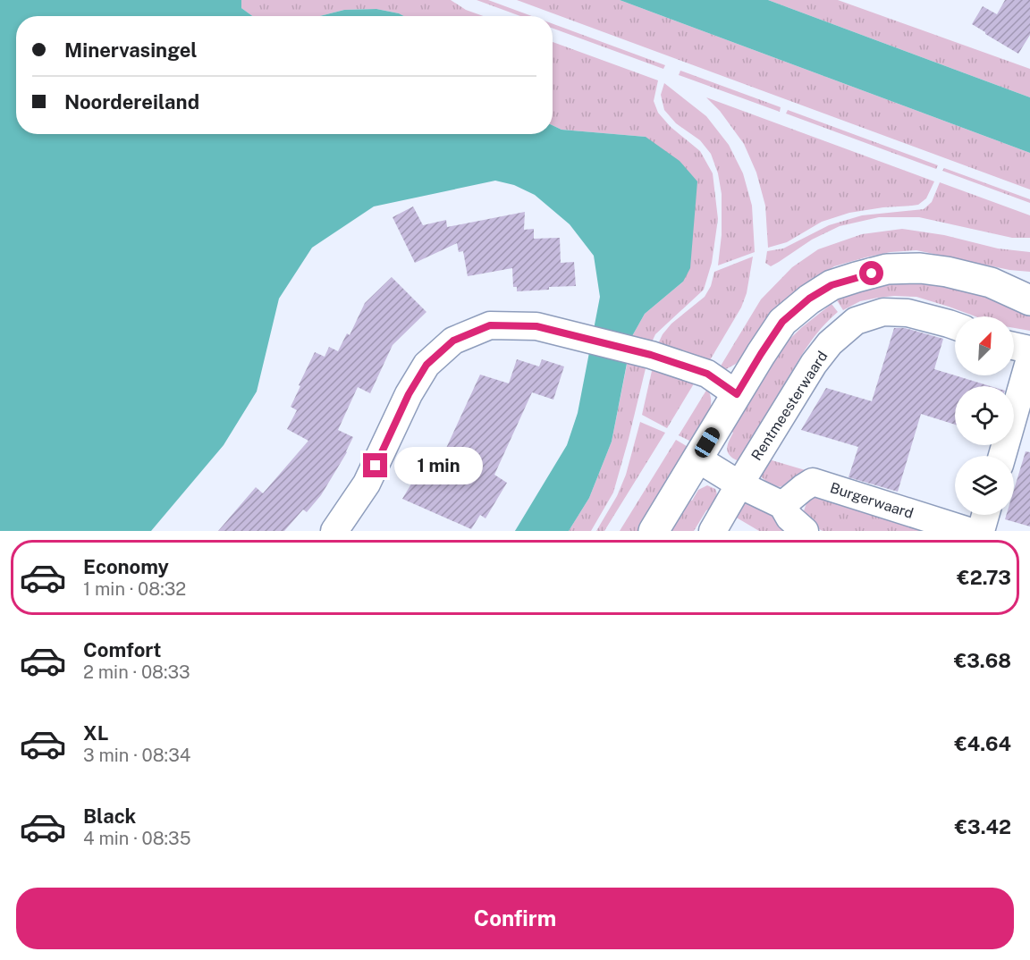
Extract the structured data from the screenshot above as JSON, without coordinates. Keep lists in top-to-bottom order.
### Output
{
  "streets": {
    "street": ["Rentmeesterwaard", "Burgerwaard"]
  },
  "north": "top right",
  "page": {
    "banner": ["Minervasingel", "Noordereiland"],
    "bubble": "1 min",
    "list": [
      {
        "name": "Economy",
        "note": "1 min · 08:32",
        "value": "€2.73"
      },
      {
        "name": "Comfort",
        "note": "2 min · 08:33",
        "value": "€3.68"
      },
      {
        "name": "XL",
        "note": "3 min · 08:34",
        "value": "€4.64"
      },
      {
        "name": "Black",
        "note": "4 min · 08:35",
        "value": "€3.42"
      }
    ],
    "buttons": "Confirm"
  }
}
